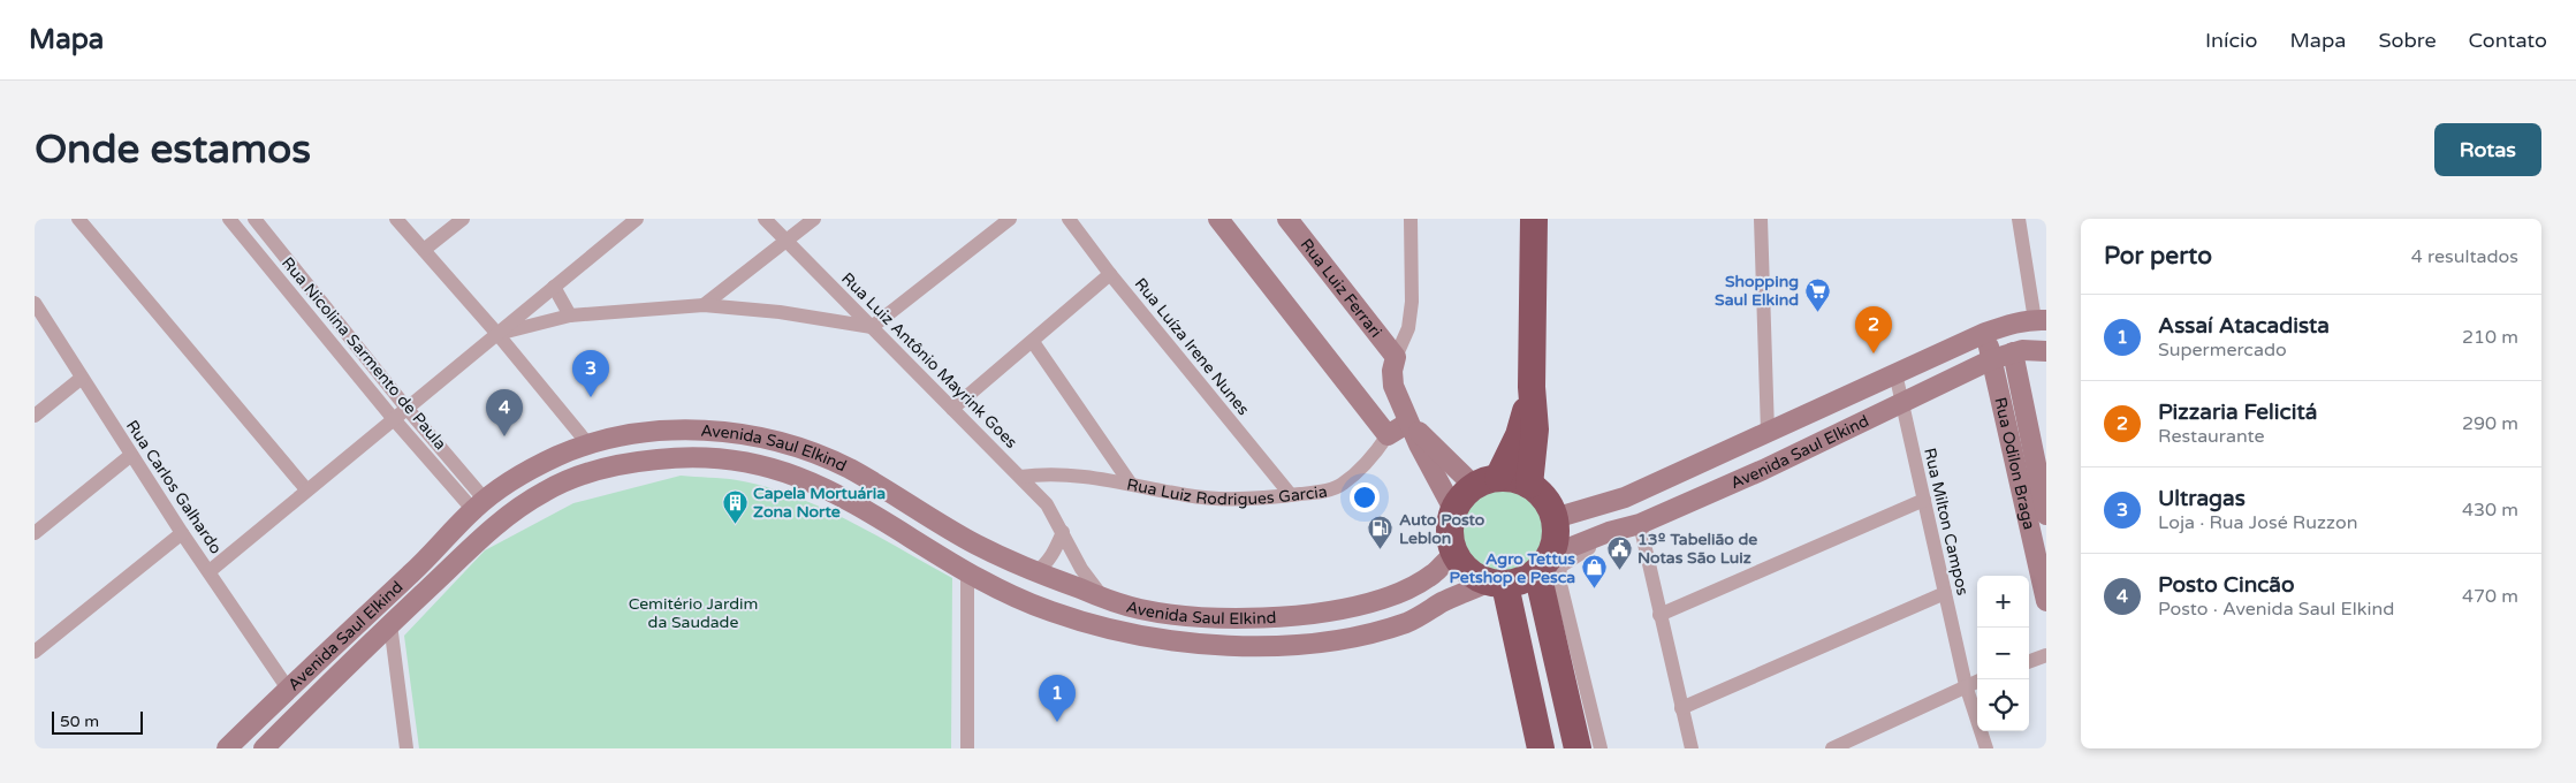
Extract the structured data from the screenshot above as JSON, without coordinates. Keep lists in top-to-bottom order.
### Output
{
  "streets": {
    "main road": [
      "Rua Luiz Ferrari",
      "Avenida Saul Elkind",
      "Rua Odilon Braga",
      "Rua Luiz Rodrigues Garcia"
    ],
    "street": [
      "Rua Luíza Irene Nunes",
      "Rua Nicolina Sarmento de Paula",
      "Rua Luiz Antônio Mayrink Goes",
      "Rua Carlos Galhardo",
      "Rua Milton Campos"
    ]
  },
  "crossings": [
    ["Rua Luíza Irene Nunes", "Rua Luiz Rodrigues Garcia"],
    ["Rua Nicolina Sarmento de Paula", "Avenida Saul Elkind"],
    ["Rua Luiz Antônio Mayrink Goes", "Avenida Saul Elkind"],
    ["Rua Luiz Antônio Mayrink Goes", "Rua Luiz Rodrigues Garcia"],
    ["Avenida Saul Elkind", "Rua Odilon Braga"],
    ["Avenida Saul Elkind", "Rua Carlos Galhardo"],
    ["Avenida Saul Elkind", "Rua Milton Campos"]
  ],
  "parks": ["Cemitério Jardim da Saudade"],
  "places": {
    "supermarket": ["Shopping Saul Elkind"],
    "building": ["Capela Mortuária Zona Norte"],
    "fuel station": ["Auto Posto Leblon"],
    "public building": ["13º Tabelião de Notas São Luiz"],
    "shop": ["Agro Tettus Petshop e Pesca"]
  },
  "scale_bar": "50 m",
  "page": {
    "header": "Mapa",
    "nav": [
      "Início",
      "Mapa",
      "Sobre",
      "Contato"
    ],
    "buttons": "Rotas",
    "title": "Onde estamos",
    "heading": ["Por perto", "4 resultados"],
    "list": [
      {
        "mark": "1",
        "name": "Assaí Atacadista",
        "note": "Supermercado",
        "value": "210 m"
      },
      {
        "mark": "2",
        "name": "Pizzaria Felicitá",
        "note": "Restaurante",
        "value": "290 m"
      },
      {
        "mark": "3",
        "name": "Ultragas",
        "note": "Loja · Rua José Ruzzon",
        "value": "430 m"
      },
      {
        "mark": "4",
        "name": "Posto Cincão",
        "note": "Posto · Avenida Saul Elkind",
        "value": "470 m"
      }
    ],
    "pins": [
      "2",
      "3",
      "4",
      "1"
    ],
    "map_buttons": ["+", "−"],
    "scale": "50 m"
  }
}
